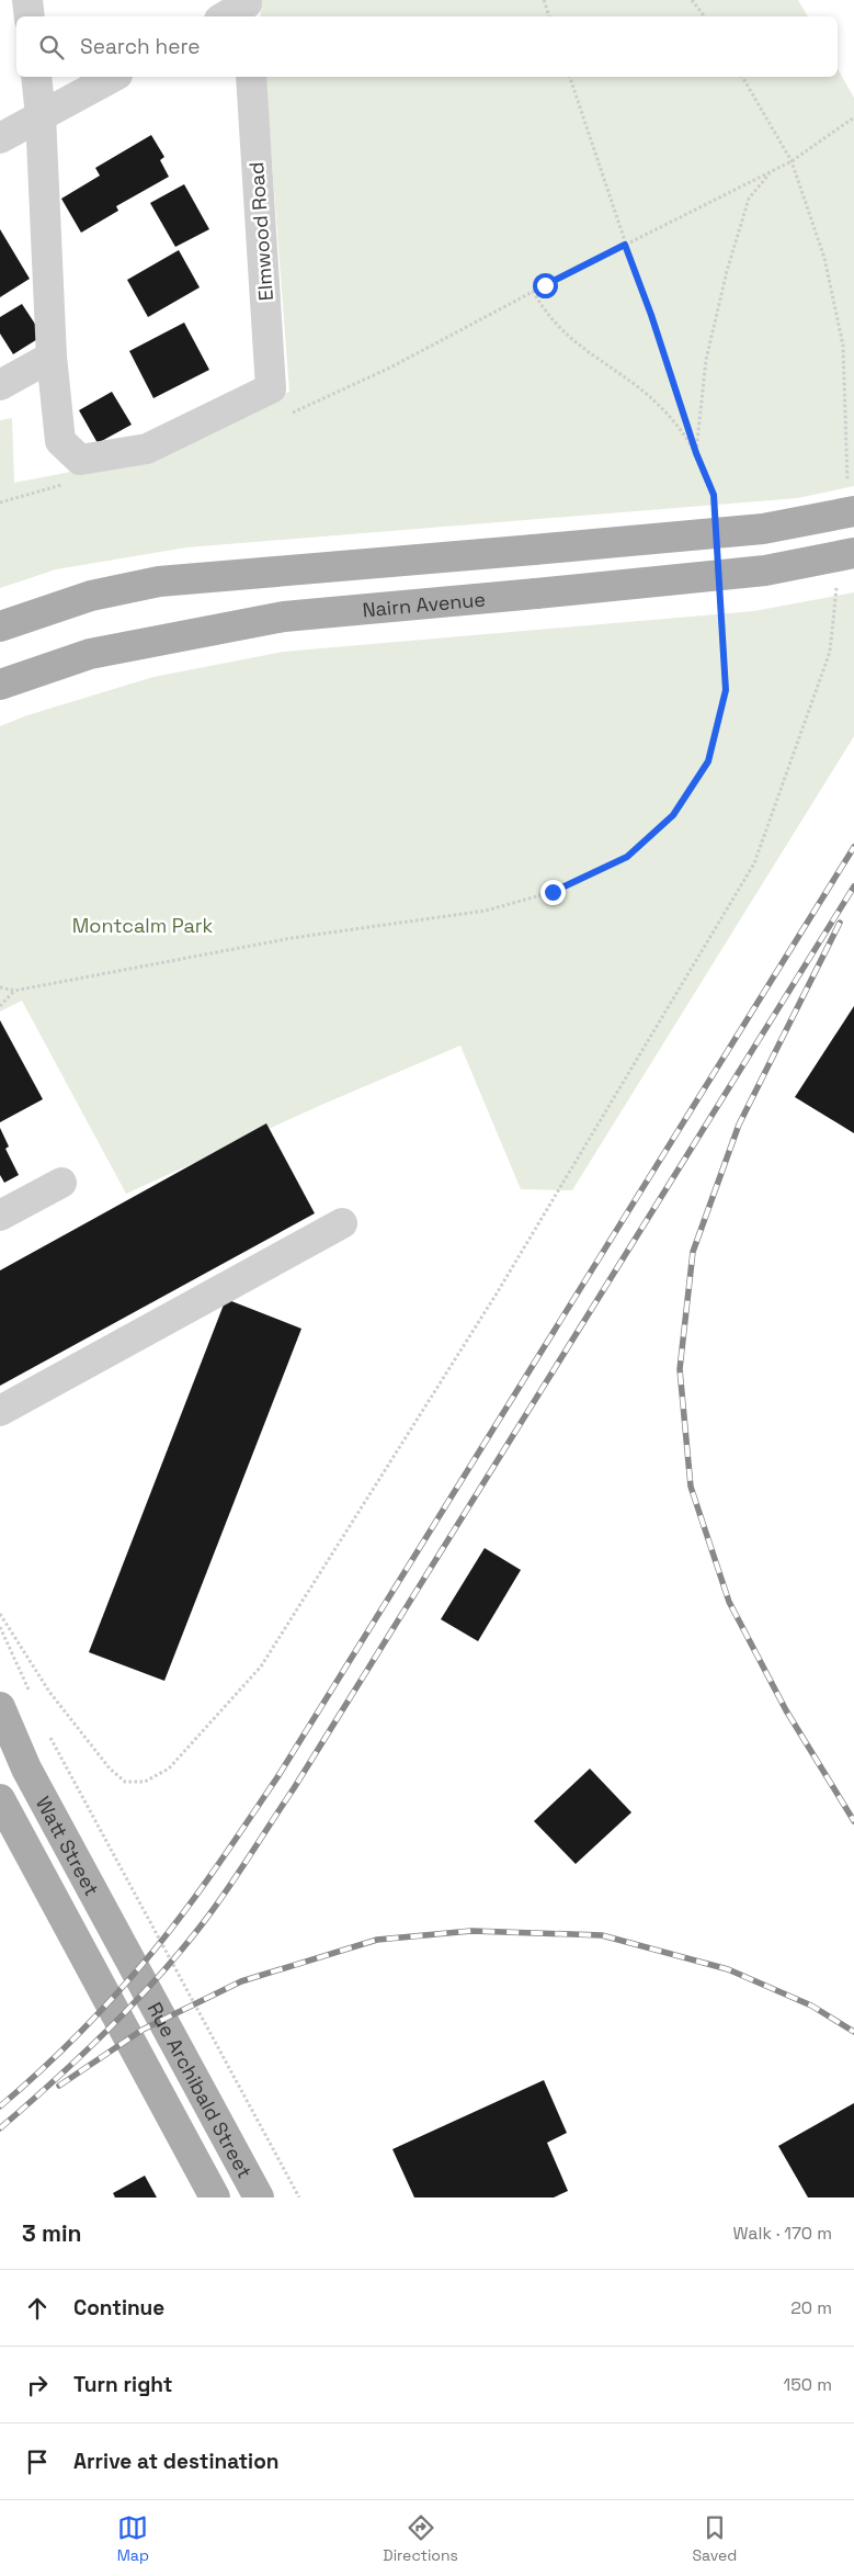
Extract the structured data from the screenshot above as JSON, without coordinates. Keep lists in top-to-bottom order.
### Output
{
  "streets": {
    "main road": ["Nairn Avenue", "Watt Street", "Rue Archibald Street"],
    "street": ["Elmwood Road"]
  },
  "crossings": [
    ["Watt Street", "Rue Archibald Street"]
  ],
  "parks": ["Montcalm Park"],
  "page": {
    "search": "Search here",
    "heading": ["3 min", "Walk · 170 m"],
    "list": [
      ["Continue", "20 m"],
      ["Turn right", "150 m"],
      "Arrive at destination"
    ],
    "nav": ["Map", "Directions", "Saved"]
  }
}
